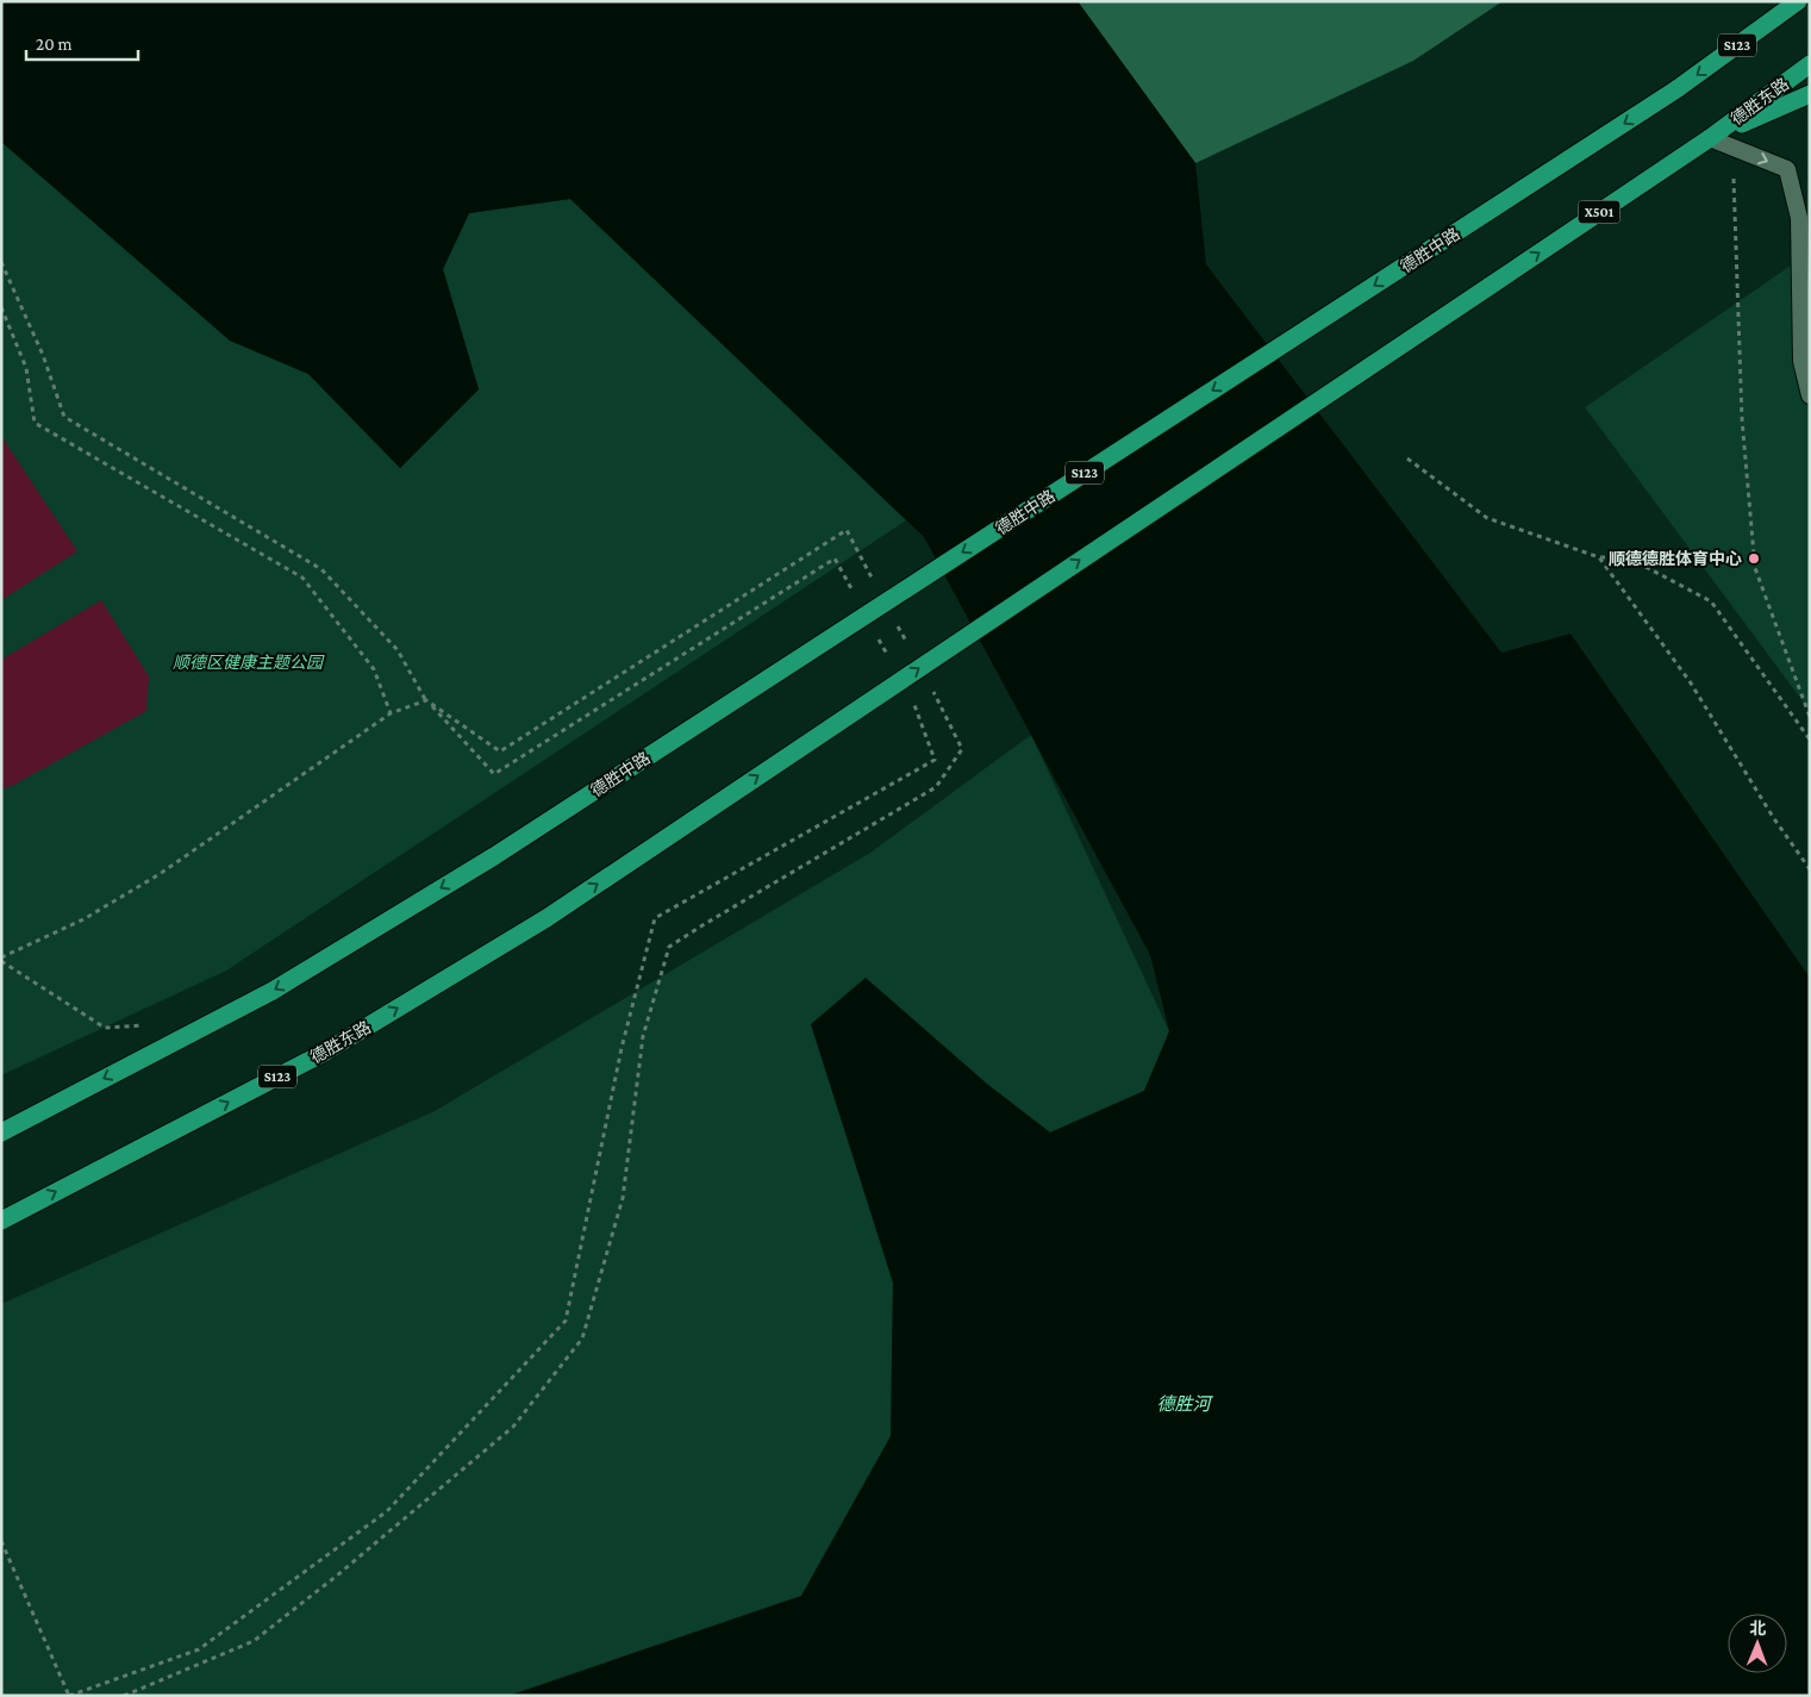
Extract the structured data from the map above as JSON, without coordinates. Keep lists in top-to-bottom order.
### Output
{
  "streets": {
    "main road": [
      "S123",
      "德胜东路",
      "X501",
      "德胜中路"
    ]
  },
  "crossings": [
    ["德胜东路", "X501"]
  ],
  "one_way": ["德胜东路", "德胜中路"],
  "water": ["德胜河"],
  "parks": ["顺德区健康主题公园"],
  "places": ["顺德德胜体育中心"],
  "scale_bar": "20 m",
  "north": "top"
}
